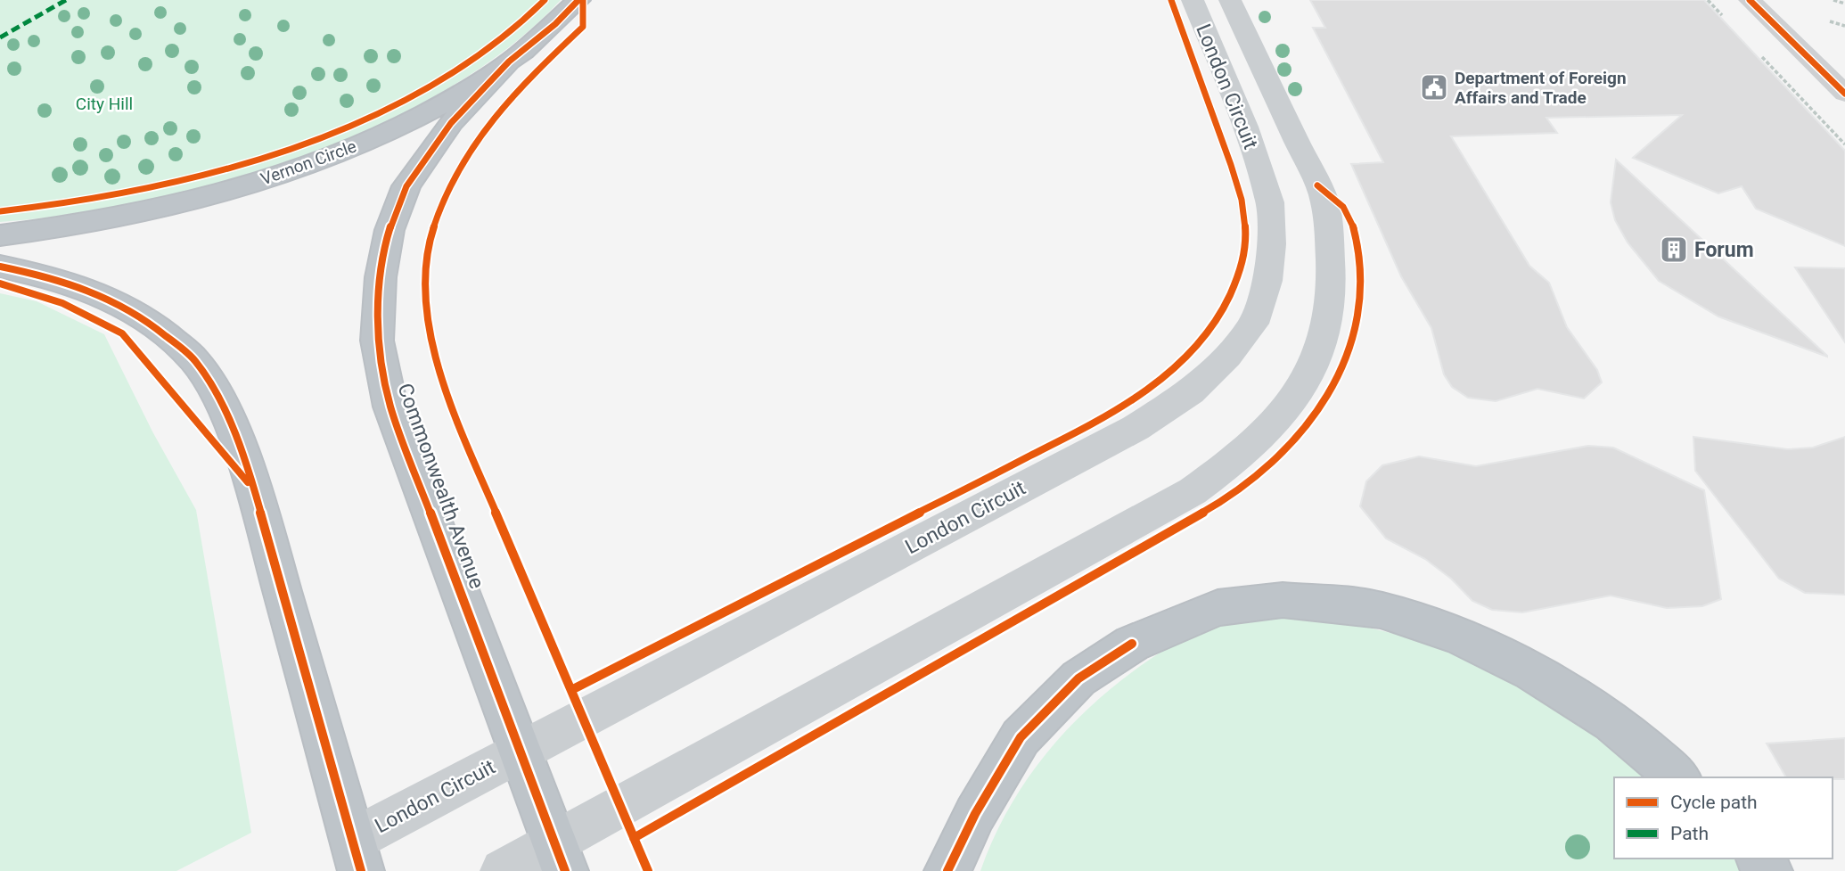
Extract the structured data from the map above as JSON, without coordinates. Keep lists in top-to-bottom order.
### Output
{
  "streets": {
    "highway": ["Vernon Circle", "Commonwealth Avenue"],
    "main road": ["London Circuit"]
  },
  "crossings": [
    ["London Circuit", "Commonwealth Avenue"],
    ["Vernon Circle", "Commonwealth Avenue"]
  ],
  "parks": ["City Hill"],
  "places": {
    "public building": ["Department of Foreign Affairs and Trade"],
    "building": ["Forum"]
  },
  "legend": ["Cycle path", "Path"]
}
